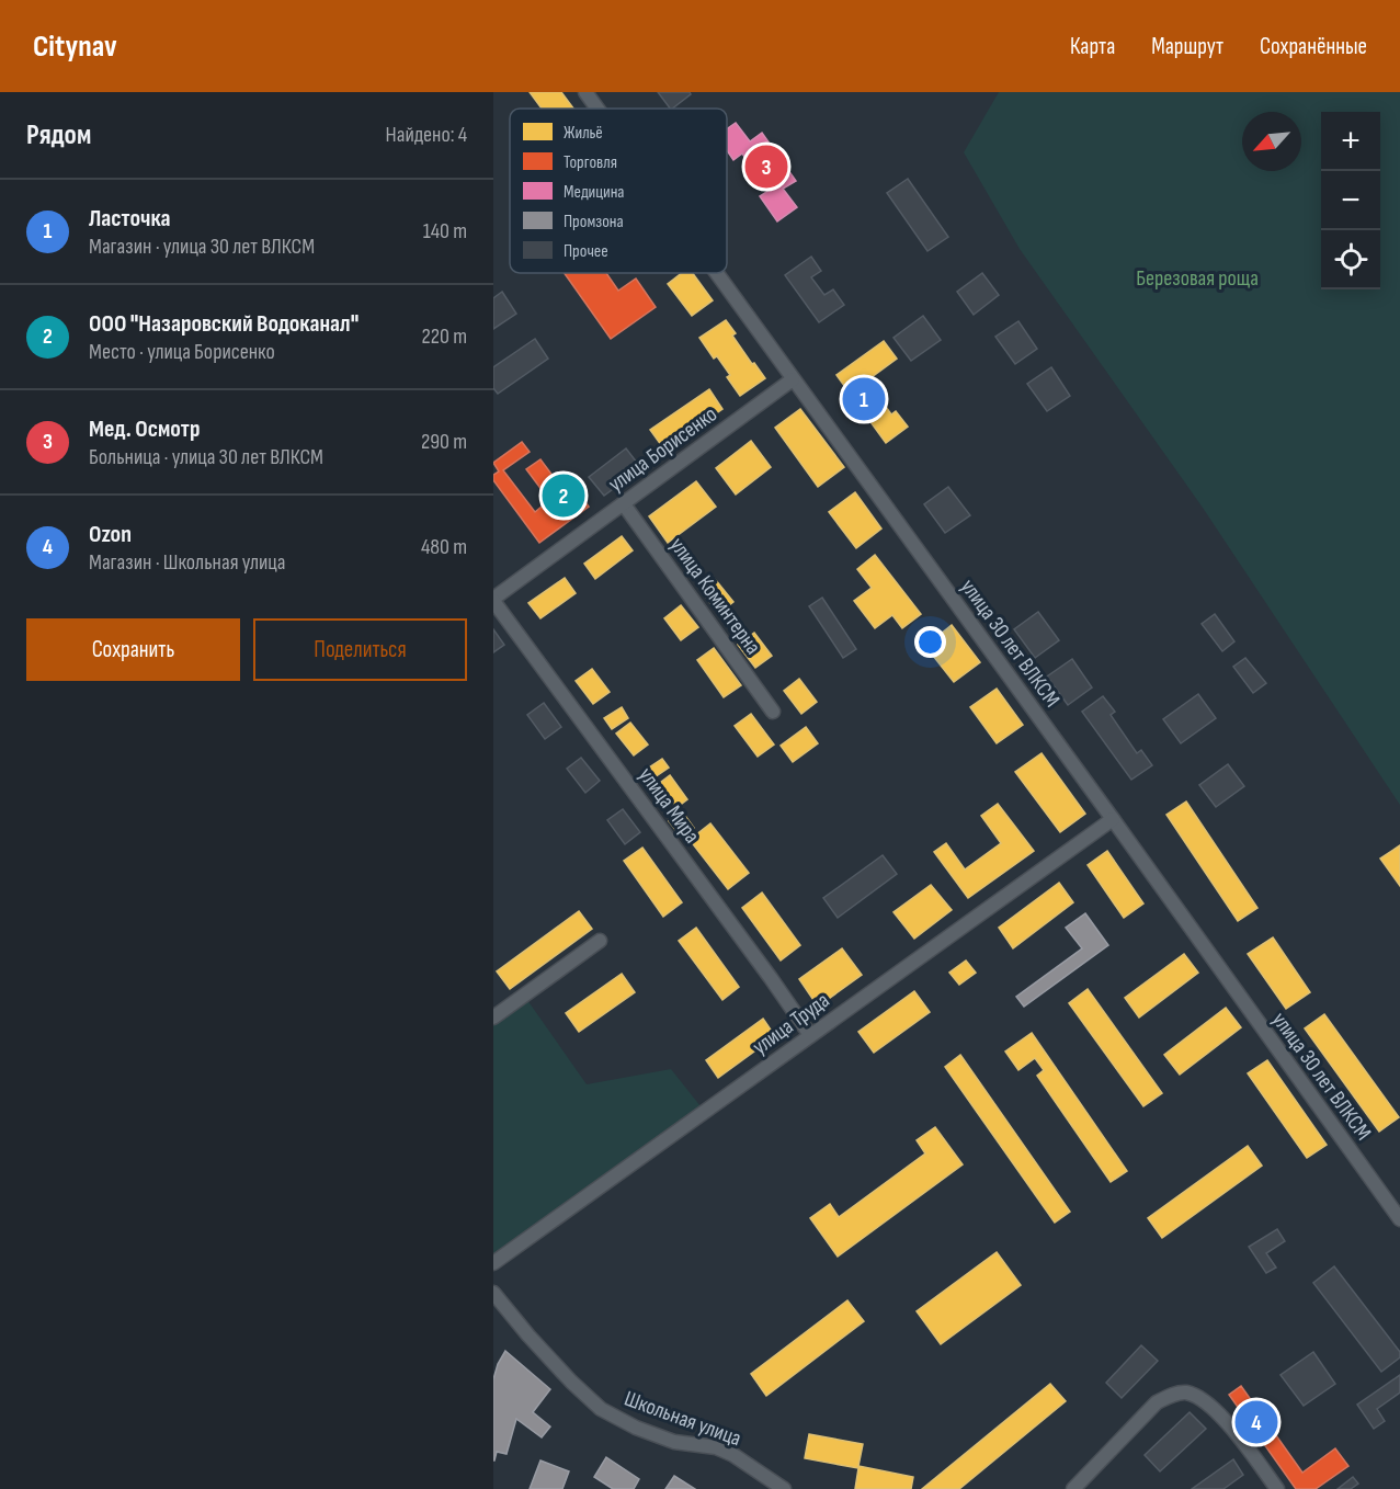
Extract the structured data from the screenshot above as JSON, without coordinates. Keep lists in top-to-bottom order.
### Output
{
  "streets": {
    "street": [
      "улица Борисенко",
      "улица Коминтерна",
      "улица 30 лет ВЛКСМ",
      "улица Мира",
      "улица Труда",
      "Школьная улица"
    ]
  },
  "crossings": [
    ["улица Борисенко", "улица Коминтерна"],
    ["улица Борисенко", "улица 30 лет ВЛКСМ"],
    ["улица Борисенко", "улица Мира"],
    ["улица 30 лет ВЛКСМ", "улица Труда"],
    ["улица Мира", "улица Труда"]
  ],
  "parks": ["Березовая роща"],
  "legend": [
    "Жильё",
    "Торговля",
    "Медицина",
    "Промзона",
    "Прочее"
  ],
  "north": "bottom left",
  "page": {
    "header": "Citynav",
    "nav": ["Карта", "Маршрут", "Сохранённые"],
    "heading": ["Рядом", "Найдено: 4"],
    "map_buttons": ["+", "−"],
    "pins": [
      "3",
      "1",
      "2",
      "4"
    ],
    "list": [
      {
        "mark": "1",
        "name": "Ласточка",
        "note": "Магазин · улица 30 лет ВЛКСМ",
        "value": "140 m"
      },
      {
        "mark": "2",
        "name": "ООО \"Назаровский Водоканал\"",
        "note": "Место · улица Борисенко",
        "value": "220 m"
      },
      {
        "mark": "3",
        "name": "Мед. Осмотр",
        "note": "Больница · улица 30 лет ВЛКСМ",
        "value": "290 m"
      },
      {
        "mark": "4",
        "name": "Ozon",
        "note": "Магазин · Школьная улица",
        "value": "480 m"
      }
    ],
    "buttons": ["Сохранить", "Поделиться"]
  }
}
